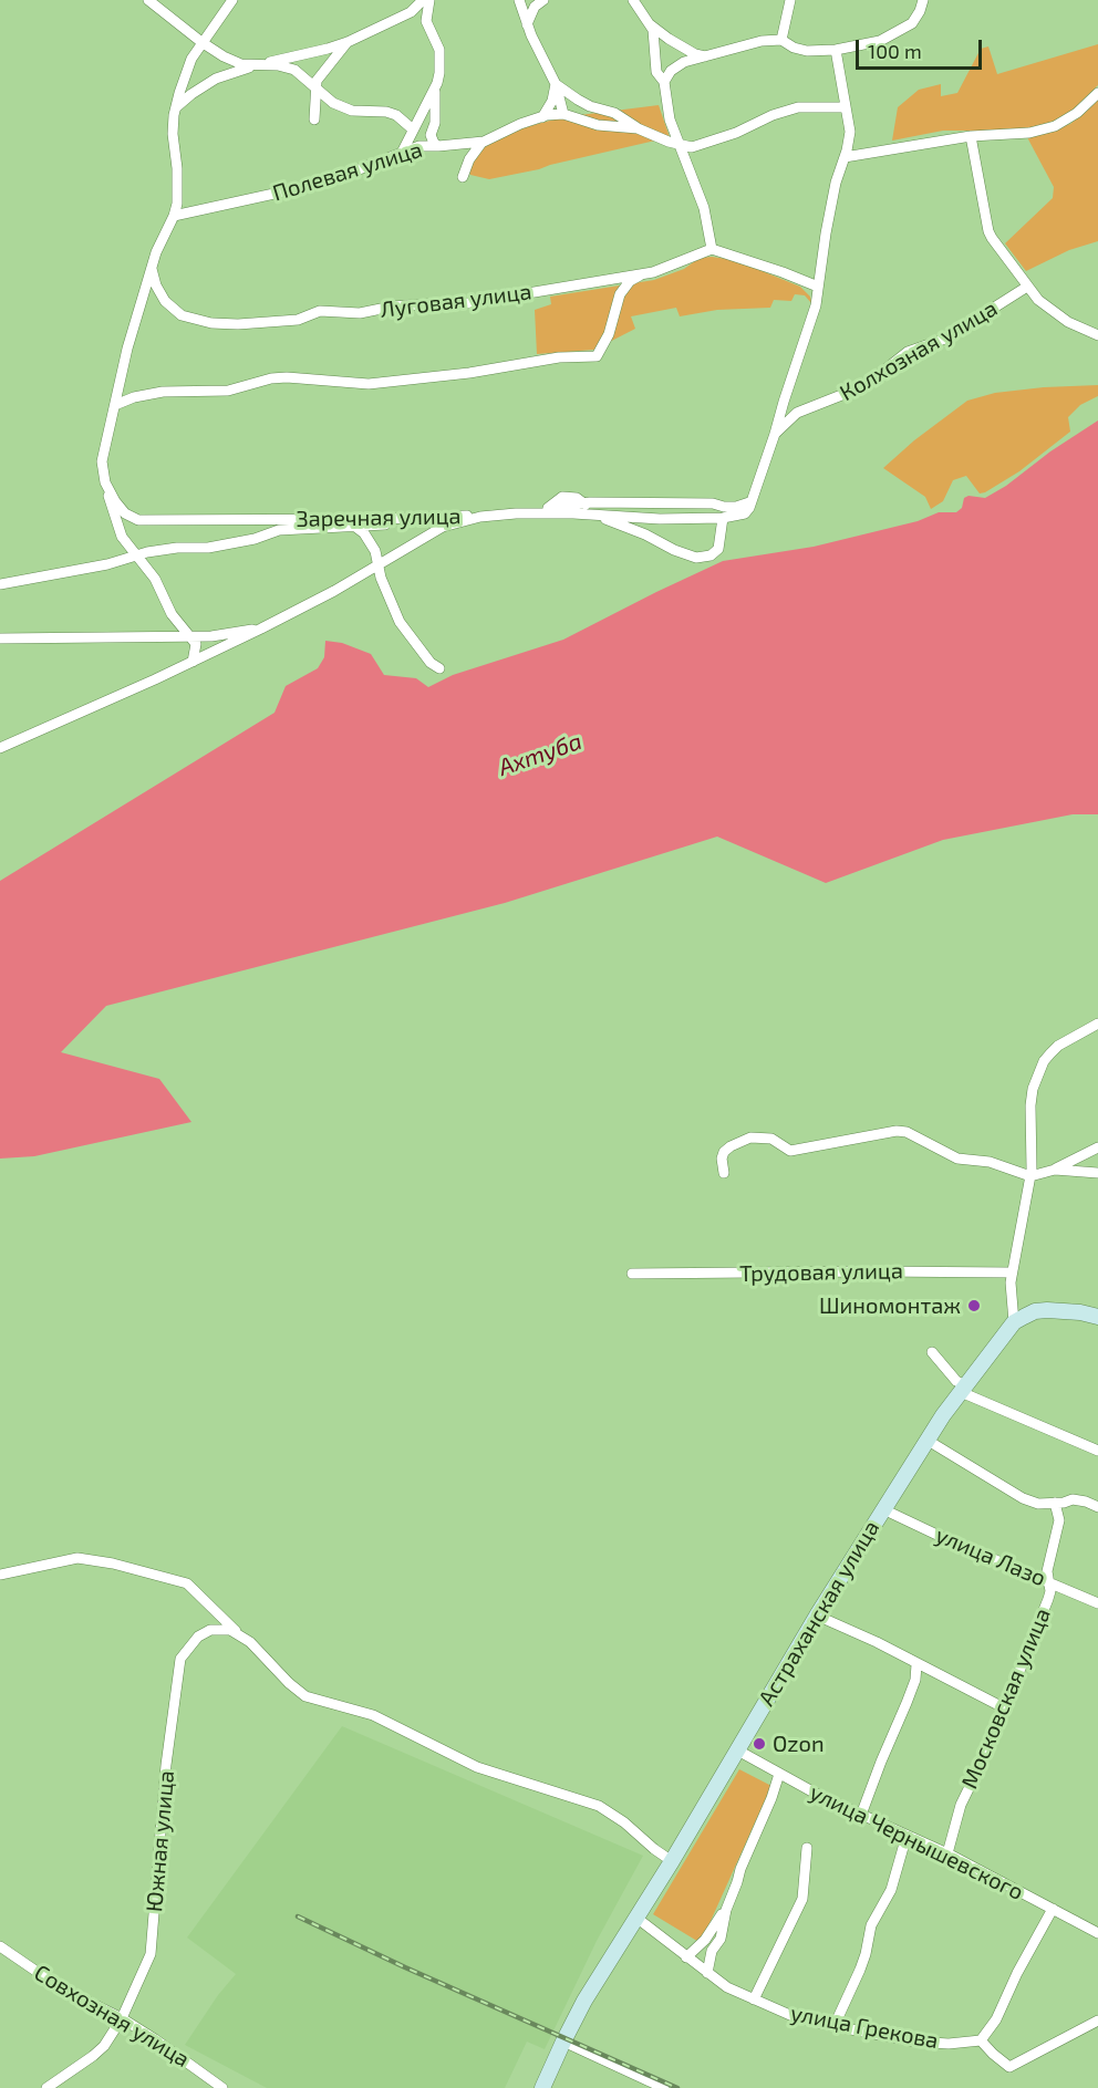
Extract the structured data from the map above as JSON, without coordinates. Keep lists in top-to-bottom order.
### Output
{
  "streets": {
    "main road": ["Астраханская улица"],
    "street": [
      "Полевая улица",
      "Луговая улица",
      "Колхозная улица",
      "Заречная улица",
      "Трудовая улица",
      "улица Лазо",
      "Московская улица",
      "Южная улица",
      "улица Чернышевского",
      "Совхозная улица",
      "улица Грекова"
    ]
  },
  "crossings": [
    ["Полевая улица", "Колхозная улица"],
    ["Колхозная улица", "Заречная улица"],
    ["улица Лазо", "Астраханская улица"],
    ["улица Лазо", "Московская улица"],
    ["Астраханская улица", "улица Чернышевского"],
    ["Астраханская улица", "улица Грекова"],
    ["Московская улица", "улица Чернышевского"],
    ["Южная улица", "Совхозная улица"]
  ],
  "water": ["Ахтуба"],
  "places": ["Шиномонтаж", "Ozon"],
  "scale_bar": "100 m"
}
